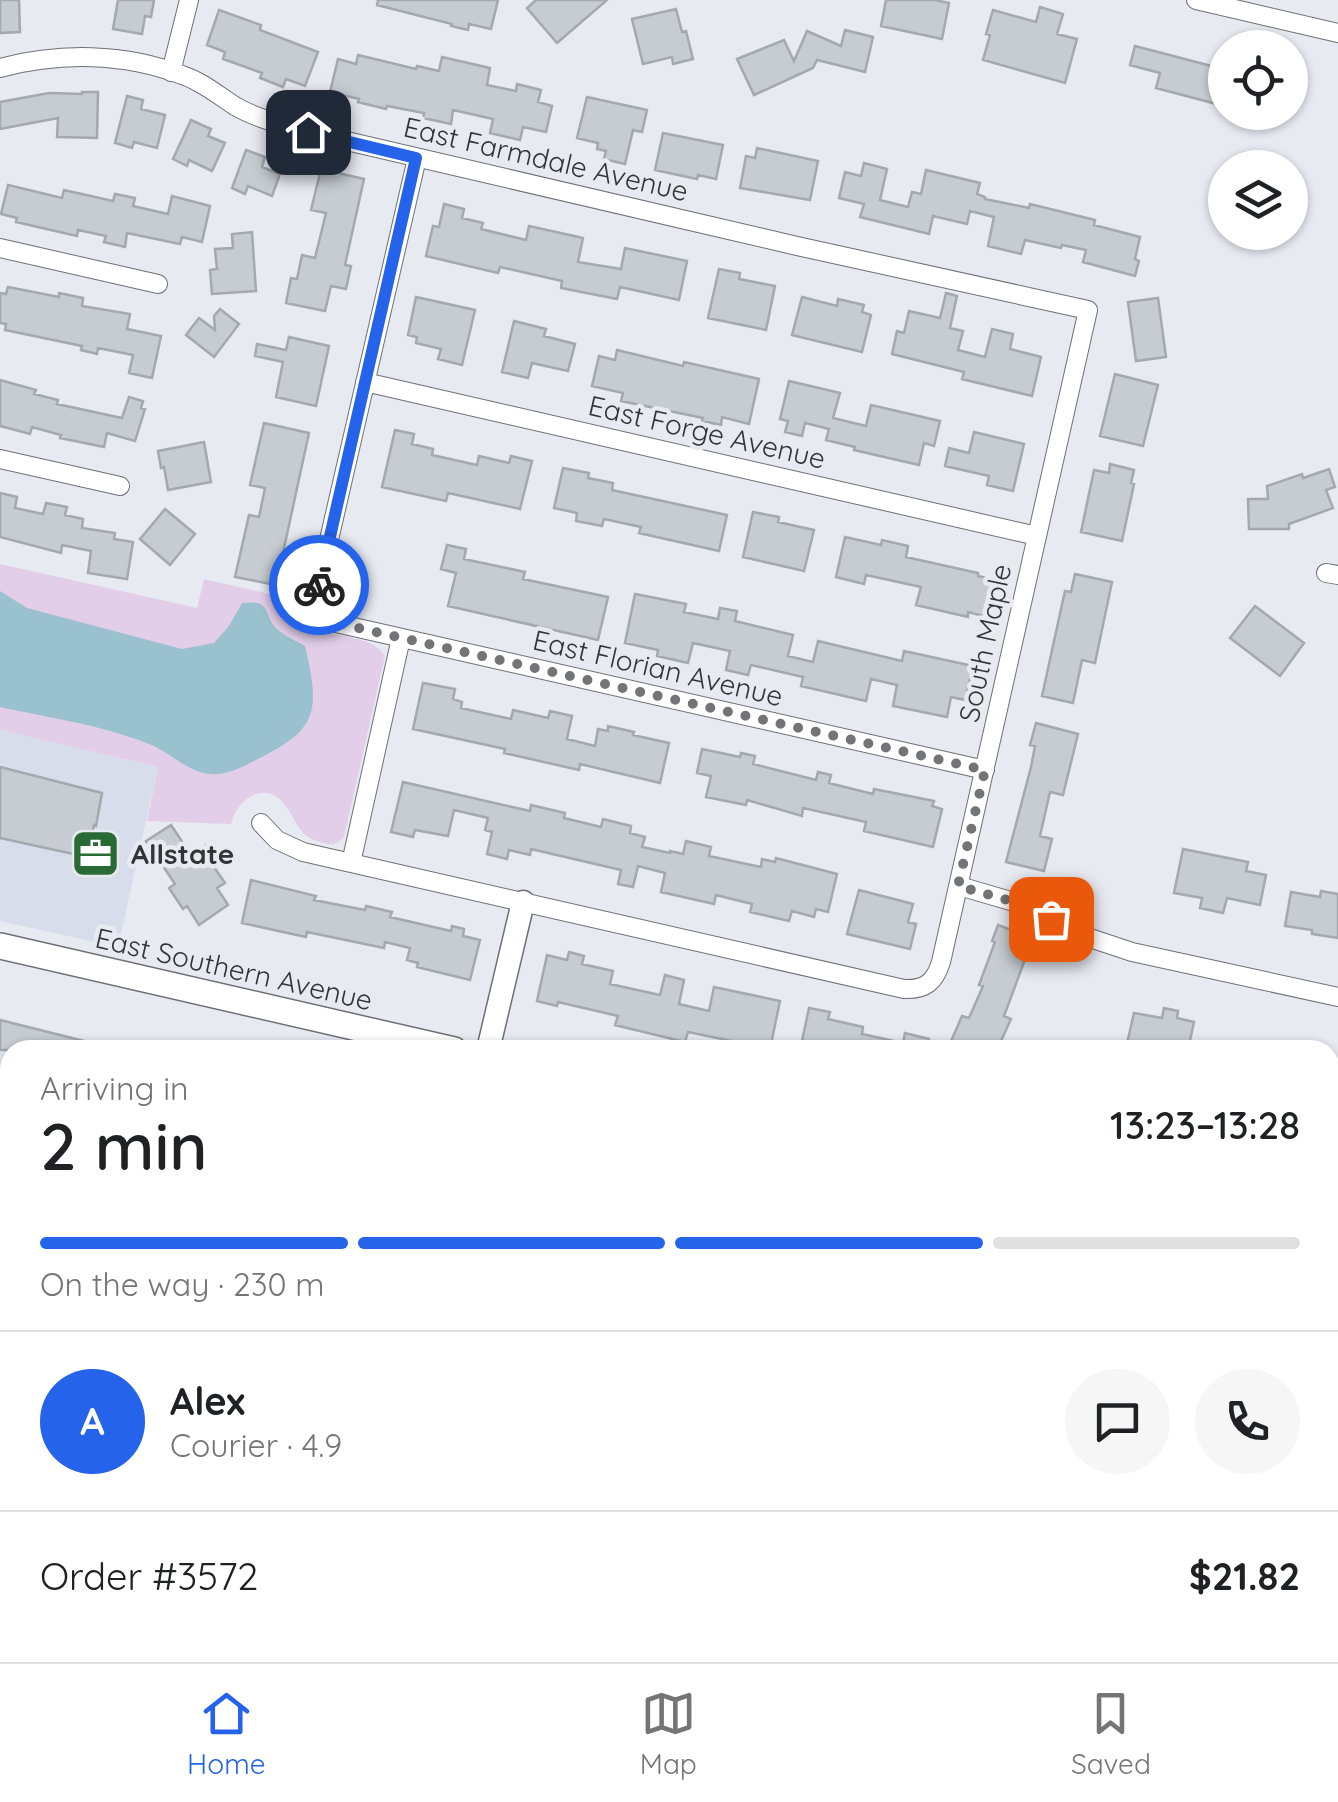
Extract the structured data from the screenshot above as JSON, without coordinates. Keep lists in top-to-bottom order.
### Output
{
  "streets": {
    "main road": ["East Southern Avenue"],
    "street": [
      "East Farmdale Avenue",
      "East Forge Avenue",
      "South Maple",
      "East Florian Avenue"
    ]
  },
  "crossings": [
    ["East Farmdale Avenue", "South Maple"],
    ["East Forge Avenue", "South Maple"],
    ["East Forge Avenue", "East Florian Avenue"],
    ["South Maple", "East Florian Avenue"]
  ],
  "places": {
    "office": ["Allstate"]
  },
  "page": {
    "heading": ["2 min", "Arriving in", "13:23–13:28"],
    "panel": [
      "Alex",
      "Courier · 4.9",
      "Order #3572",
      "$21.82"
    ],
    "bar": "On the way · 230 m",
    "round": "A",
    "tabs": ["Home", "Map", "Saved"]
  }
}
